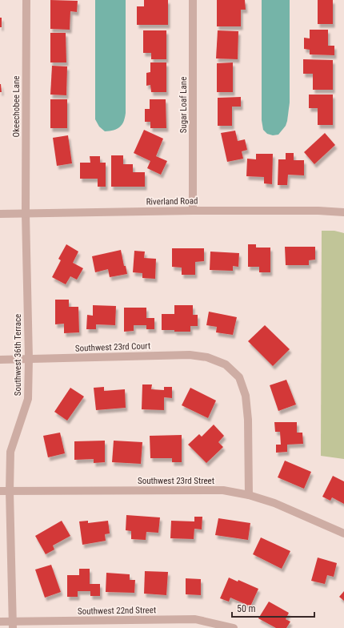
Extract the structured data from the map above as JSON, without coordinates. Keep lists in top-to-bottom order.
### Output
{
  "streets": {
    "street": [
      "Sugar Loaf Lane",
      "Okeechobee Lane",
      "Riverland Road",
      "Southwest 23rd Court",
      "Southwest 36th Terrace",
      "Southwest 23rd Street",
      "Southwest 22nd Street"
    ]
  },
  "crossings": [
    ["Sugar Loaf Lane", "Riverland Road"],
    ["Okeechobee Lane", "Riverland Road"],
    ["Okeechobee Lane", "Southwest 36th Terrace"],
    ["Riverland Road", "Southwest 36th Terrace"],
    ["Southwest 23rd Court", "Southwest 36th Terrace"],
    ["Southwest 23rd Court", "Southwest 23rd Street"],
    ["Southwest 36th Terrace", "Southwest 23rd Street"],
    ["Southwest 36th Terrace", "Southwest 22nd Street"]
  ],
  "scale_bar": "50 m"
}
